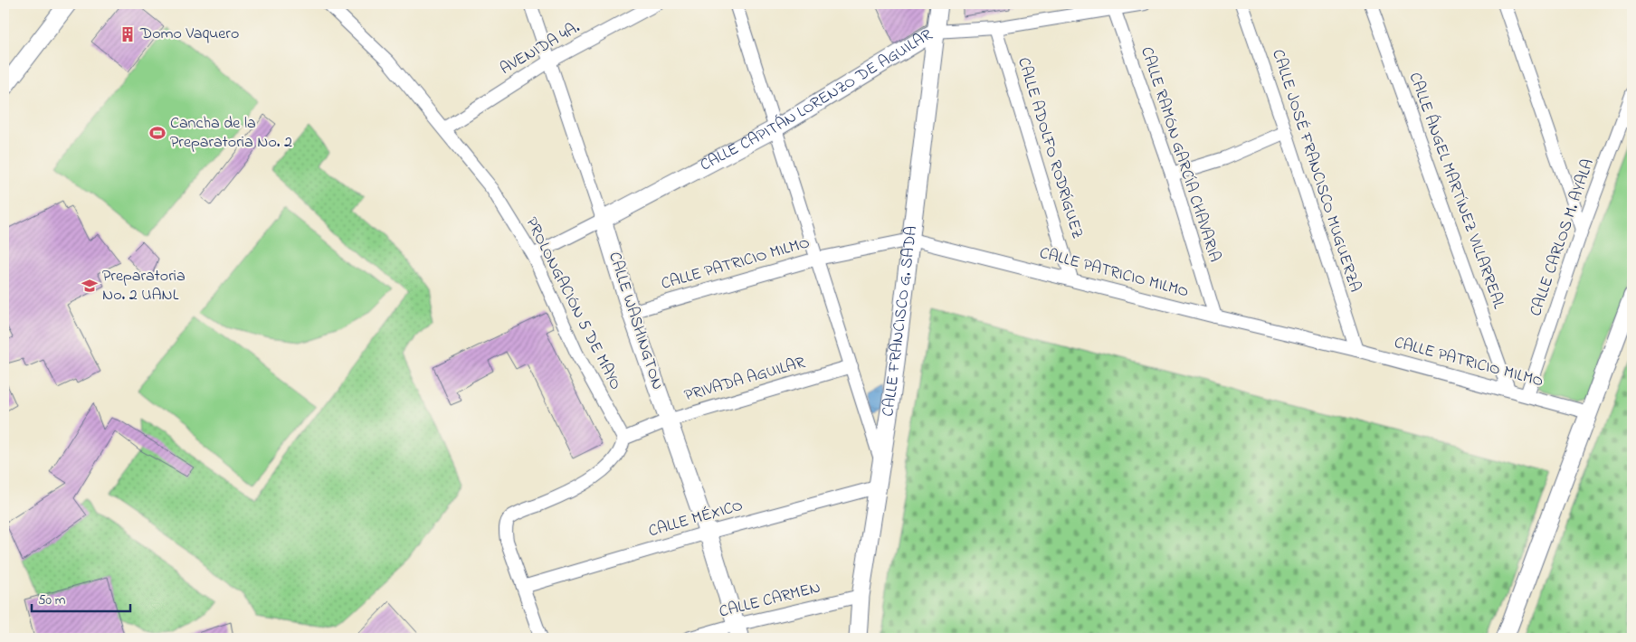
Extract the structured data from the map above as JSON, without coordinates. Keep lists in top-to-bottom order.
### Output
{
  "streets": {
    "street": [
      "AVENIDA 4A.",
      "CALLE CAPITÁN LORENZO DE AGUILAR",
      "CALLE ADOLFO RODRÍGUEZ",
      "CALLE RAMÓN GARCÍA CHAVARIA",
      "CALLE JOSÉ FRANCISCO MUGUERZA",
      "CALLE ÁNGEL MARTÍNEZ VILLARREAL",
      "CALLE CARLOS M. AYALA",
      "CALLE PATRICIO MILMO",
      "PROLONGACIÓN 5 DE MAYO",
      "CALLE WASHINGTON",
      "CALLE FRANCISCO G. SADA",
      "PRIVADA AGUILAR",
      "CALLE MÉXICO",
      "CALLE CARMEN"
    ]
  },
  "crossings": [
    ["AVENIDA 4A.", "PROLONGACIÓN 5 DE MAYO"],
    ["AVENIDA 4A.", "CALLE WASHINGTON"],
    ["CALLE CAPITÁN LORENZO DE AGUILAR", "CALLE ADOLFO RODRÍGUEZ"],
    ["CALLE CAPITÁN LORENZO DE AGUILAR", "CALLE RAMÓN GARCÍA CHAVARIA"],
    ["CALLE CAPITÁN LORENZO DE AGUILAR", "PROLONGACIÓN 5 DE MAYO"],
    ["CALLE CAPITÁN LORENZO DE AGUILAR", "CALLE WASHINGTON"],
    ["CALLE CAPITÁN LORENZO DE AGUILAR", "CALLE FRANCISCO G. SADA"],
    ["CALLE ADOLFO RODRÍGUEZ", "CALLE PATRICIO MILMO"],
    ["CALLE RAMÓN GARCÍA CHAVARIA", "CALLE PATRICIO MILMO"],
    ["CALLE JOSÉ FRANCISCO MUGUERZA", "CALLE PATRICIO MILMO"],
    ["CALLE ÁNGEL MARTÍNEZ VILLARREAL", "CALLE PATRICIO MILMO"],
    ["CALLE CARLOS M. AYALA", "CALLE PATRICIO MILMO"],
    ["CALLE PATRICIO MILMO", "CALLE WASHINGTON"],
    ["CALLE PATRICIO MILMO", "CALLE FRANCISCO G. SADA"],
    ["PROLONGACIÓN 5 DE MAYO", "PRIVADA AGUILAR"],
    ["CALLE WASHINGTON", "PRIVADA AGUILAR"],
    ["CALLE WASHINGTON", "CALLE MÉXICO"],
    ["CALLE WASHINGTON", "CALLE CARMEN"],
    ["CALLE FRANCISCO G. SADA", "CALLE MÉXICO"],
    ["CALLE FRANCISCO G. SADA", "CALLE CARMEN"]
  ],
  "places": {
    "building": ["Domo Vaquero"],
    "sports": ["Cancha de la Preparatoria No. 2"],
    "school or university": ["Preparatoria No. 2 UANL"]
  },
  "scale_bar": "50 m"
}
